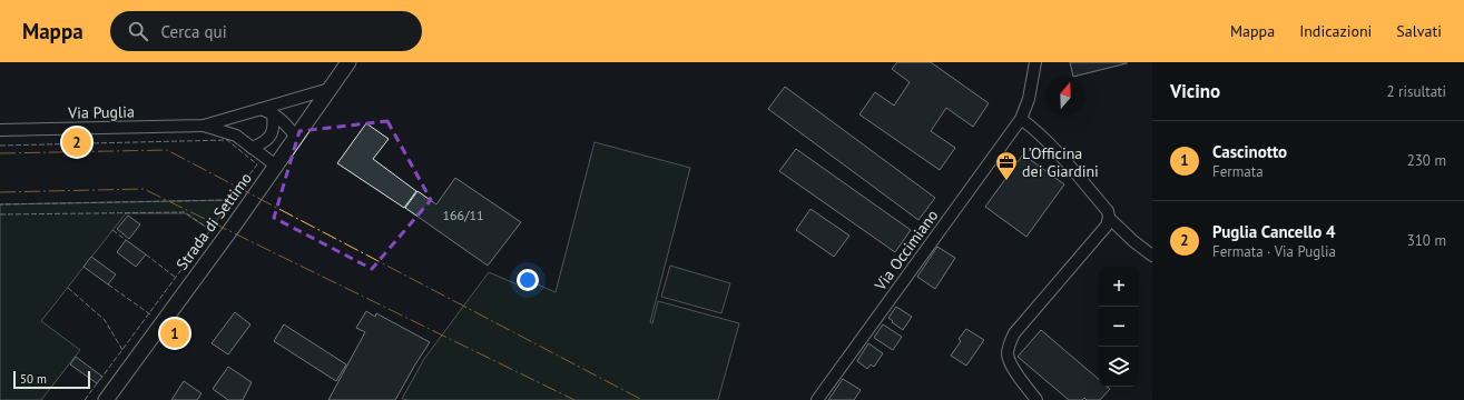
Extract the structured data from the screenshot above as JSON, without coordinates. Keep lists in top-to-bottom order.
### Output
{
  "streets": {
    "main road": ["Strada di Settimo"],
    "street": ["Via Puglia", "Via Occimiano"]
  },
  "crossings": [
    ["Via Puglia", "Strada di Settimo"]
  ],
  "places": {
    "office": ["L'Officina dei Giardini"]
  },
  "house_numbers": ["166/11"],
  "scale_bar": "50 m",
  "north": "top",
  "page": {
    "header": "Mappa",
    "search": "Cerca qui",
    "nav": ["Mappa", "Indicazioni", "Salvati"],
    "heading": ["Vicino", "2 risultati"],
    "list": [
      {
        "mark": "1",
        "name": "Cascinotto",
        "note": "Fermata",
        "value": "230 m"
      },
      {
        "mark": "2",
        "name": "Puglia Cancello 4",
        "note": "Fermata · Via Puglia",
        "value": "310 m"
      }
    ],
    "pins": ["2", "1"],
    "map_buttons": ["+", "−"],
    "scale": "50 m"
  }
}
